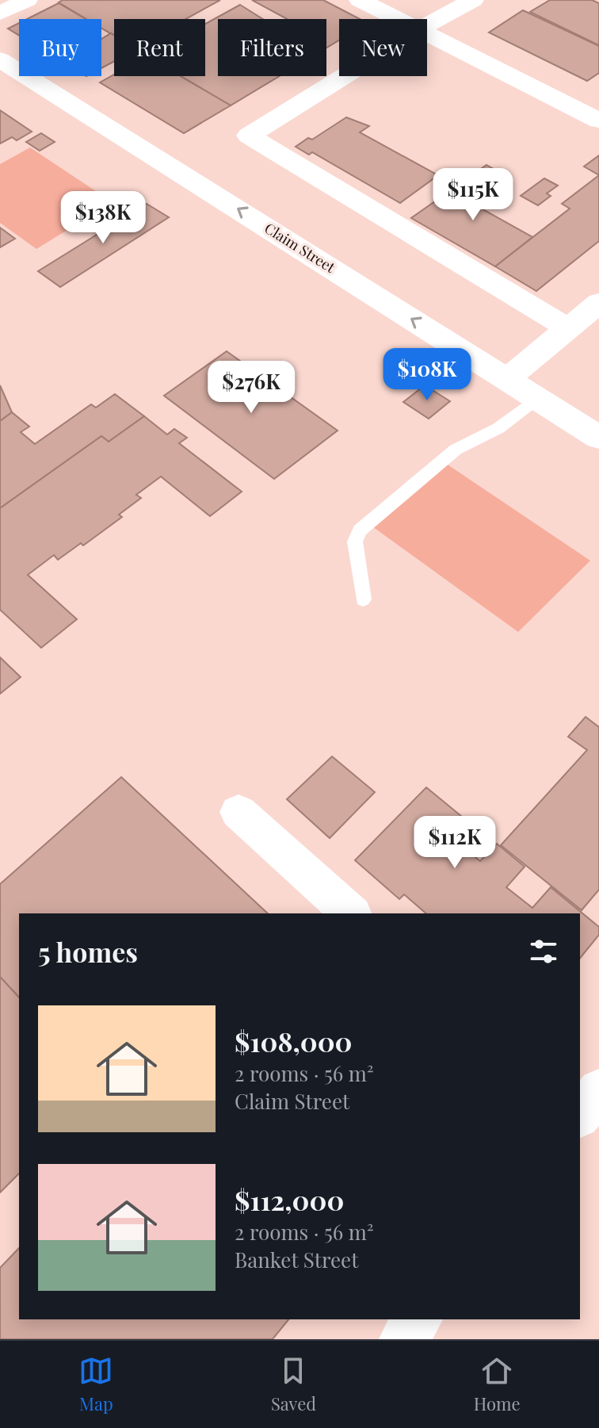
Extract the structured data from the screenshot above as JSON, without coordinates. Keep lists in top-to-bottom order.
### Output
{
  "streets": {
    "street": ["Claim Street"]
  },
  "page": {
    "chip": [
      "Buy",
      "Rent",
      "Filters",
      "New"
    ],
    "price": [
      "$115K",
      "$138K",
      "$108K",
      "$276K",
      "$112K"
    ],
    "heading": "5 homes",
    "list": [
      {
        "name": "$108,000",
        "note": "2 rooms · 56 m² · Claim Street"
      },
      {
        "name": "$112,000",
        "note": "2 rooms · 56 m² · Banket Street"
      }
    ],
    "tabs": ["Map", "Saved", "Home"]
  }
}
